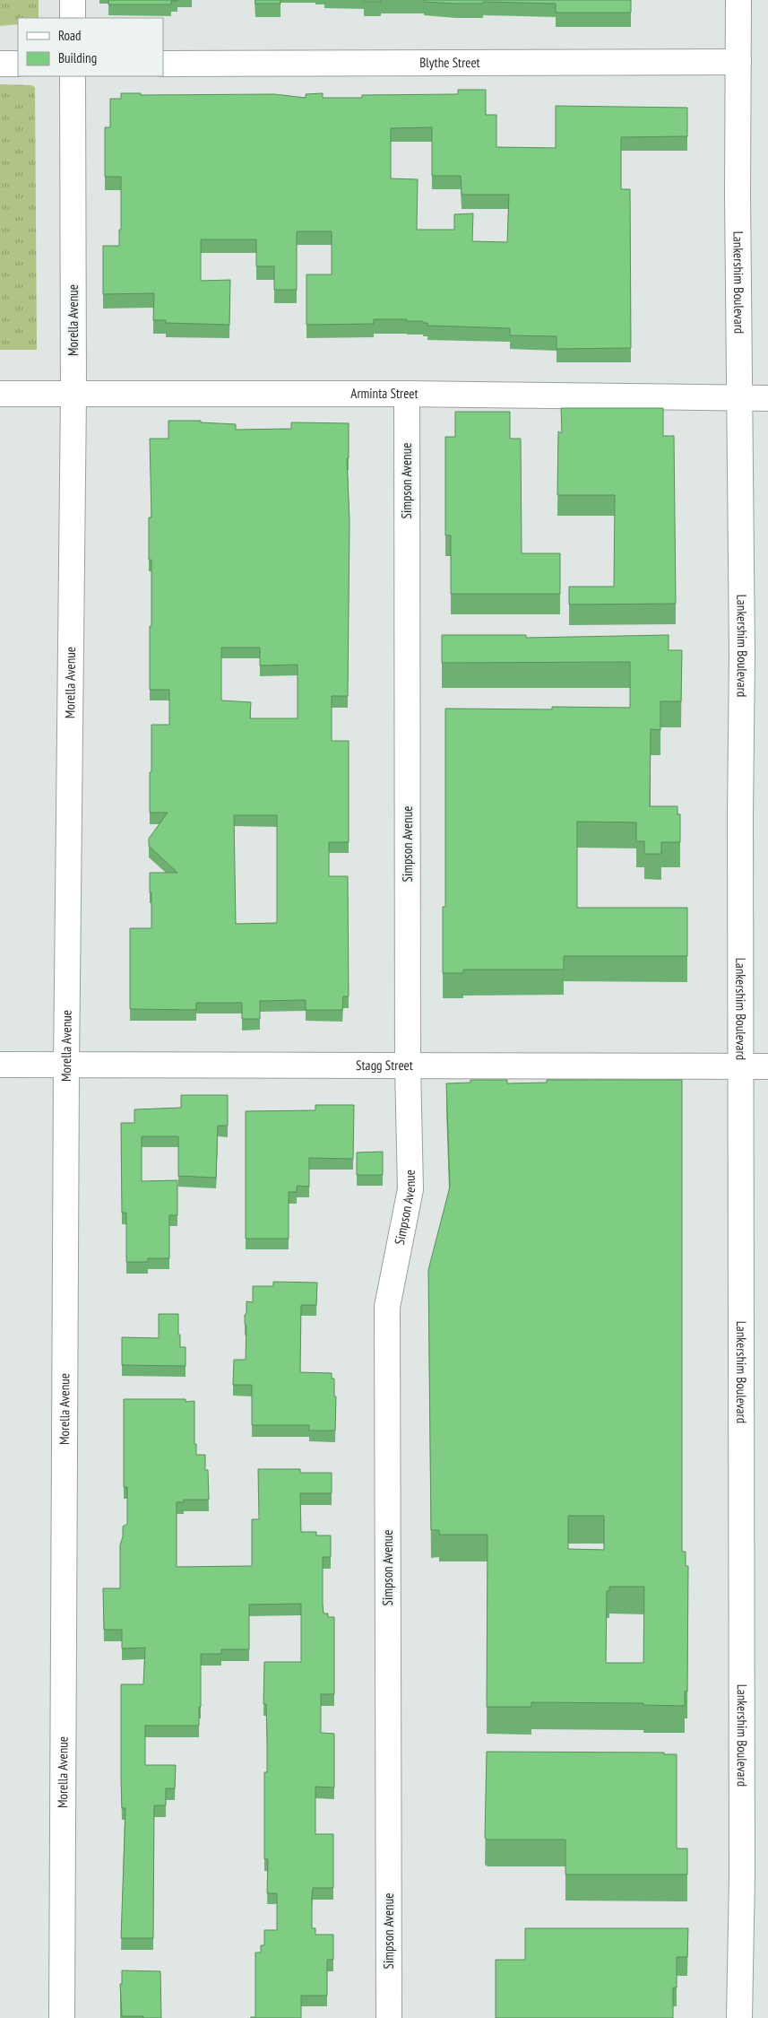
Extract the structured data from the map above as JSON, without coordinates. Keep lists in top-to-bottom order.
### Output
{
  "streets": {
    "street": [
      "Blythe Street",
      "Lankershim Boulevard",
      "Morella Avenue",
      "Arminta Street",
      "Simpson Avenue",
      "Stagg Street"
    ]
  },
  "crossings": [
    ["Blythe Street", "Lankershim Boulevard"],
    ["Lankershim Boulevard", "Arminta Street"],
    ["Lankershim Boulevard", "Stagg Street"],
    ["Morella Avenue", "Arminta Street"],
    ["Morella Avenue", "Stagg Street"],
    ["Arminta Street", "Simpson Avenue"],
    ["Simpson Avenue", "Stagg Street"]
  ],
  "legend": ["Road", "Building"]
}
